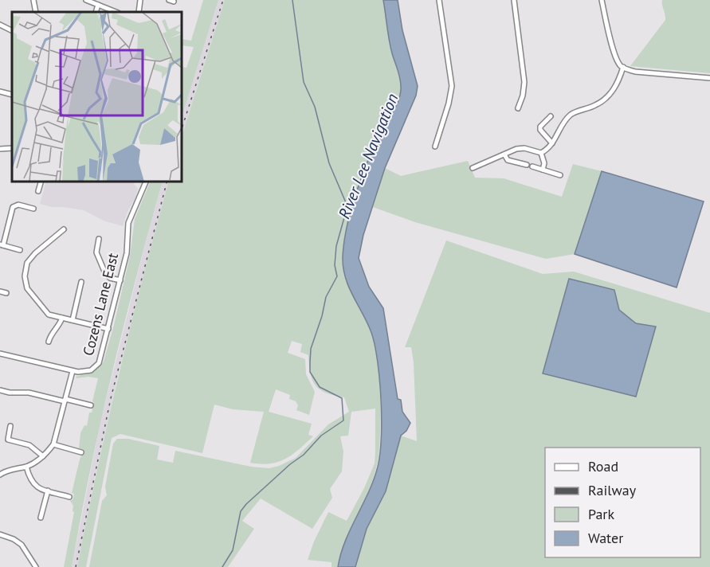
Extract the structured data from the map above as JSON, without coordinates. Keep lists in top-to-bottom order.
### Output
{
  "streets": {
    "street": ["Cozens Lane East"]
  },
  "water": ["River Lee Navigation"],
  "legend": [
    "Road",
    "Railway",
    "Park",
    "Water"
  ]
}
